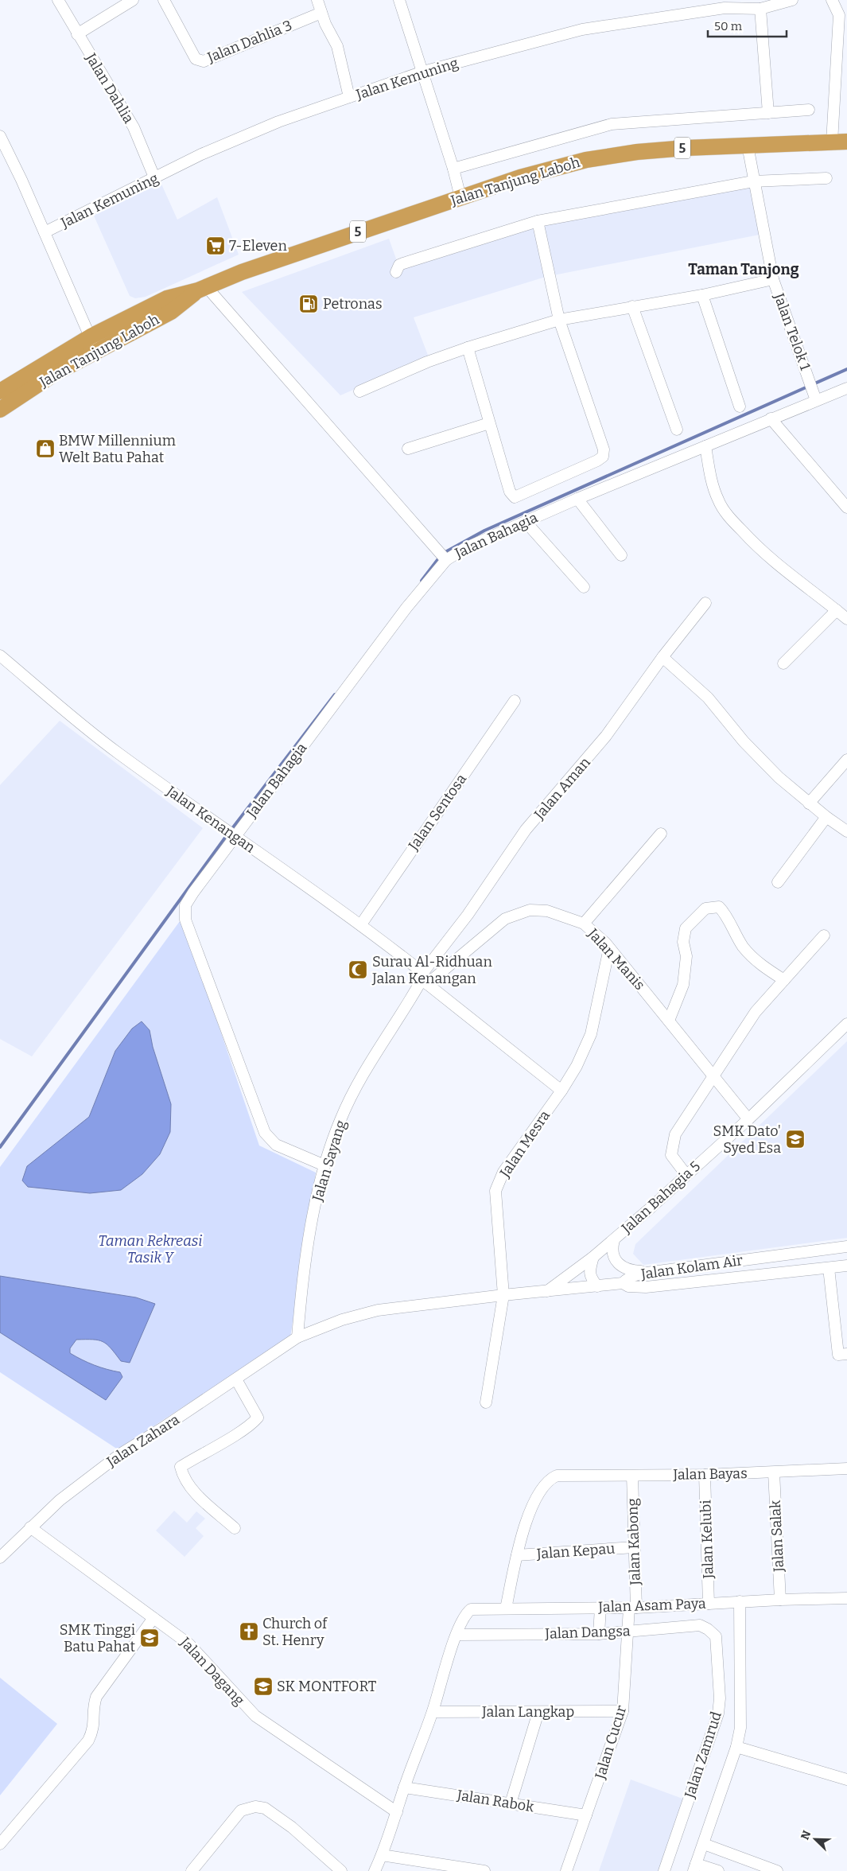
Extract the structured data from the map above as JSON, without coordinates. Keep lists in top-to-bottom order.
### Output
{
  "streets": {
    "highway": ["5", "Jalan Tanjung Laboh"],
    "street": [
      "Jalan Dahlia 3",
      "Jalan Kemuning",
      "Jalan Dahlia",
      "Jalan Telok 1",
      "Jalan Bahagia",
      "Jalan Aman",
      "Jalan Sentosa",
      "Jalan Kenangan",
      "Jalan Manis",
      "Jalan Mesra",
      "Jalan Sayang",
      "Jalan Bahagia 5",
      "Jalan Kolam Air",
      "Jalan Zahara",
      "Jalan Bayas",
      "Jalan Salak",
      "Jalan Kelubi",
      "Jalan Kabong",
      "Jalan Kepau",
      "Jalan Asam Paya",
      "Jalan Dangsa",
      "Jalan Dagang",
      "Jalan Langkap",
      "Jalan Cucur",
      "Jalan Zamrud",
      "Jalan Rabok"
    ]
  },
  "crossings": [
    ["Jalan Kemuning", "Jalan Dahlia"],
    ["Jalan Tanjung Laboh", "Jalan Telok 1"],
    ["Jalan Telok 1", "Jalan Bahagia"],
    ["Jalan Bahagia", "Jalan Kenangan"],
    ["Jalan Bahagia", "Jalan Sayang"],
    ["Jalan Aman", "Jalan Kenangan"],
    ["Jalan Aman", "Jalan Manis"],
    ["Jalan Aman", "Jalan Sayang"],
    ["Jalan Sentosa", "Jalan Kenangan"],
    ["Jalan Kenangan", "Jalan Manis"],
    ["Jalan Kenangan", "Jalan Sayang"],
    ["Jalan Manis", "Jalan Mesra"],
    ["Jalan Manis", "Jalan Sayang"],
    ["Jalan Manis", "Jalan Bahagia 5"],
    ["Jalan Mesra", "Jalan Zahara"],
    ["Jalan Sayang", "Jalan Zahara"],
    ["Jalan Bahagia 5", "Jalan Zahara"],
    ["Jalan Kolam Air", "Jalan Zahara"],
    ["Jalan Zahara", "Jalan Dagang"],
    ["Jalan Bayas", "Jalan Salak"],
    ["Jalan Bayas", "Jalan Kelubi"],
    ["Jalan Bayas", "Jalan Kabong"],
    ["Jalan Bayas", "Jalan Kepau"],
    ["Jalan Bayas", "Jalan Asam Paya"],
    ["Jalan Salak", "Jalan Asam Paya"],
    ["Jalan Kelubi", "Jalan Asam Paya"],
    ["Jalan Kabong", "Jalan Kepau"],
    ["Jalan Kabong", "Jalan Asam Paya"],
    ["Jalan Kabong", "Jalan Cucur"],
    ["Jalan Asam Paya", "Jalan Dangsa"],
    ["Jalan Asam Paya", "Jalan Cucur"],
    ["Jalan Dangsa", "Jalan Cucur"],
    ["Jalan Dangsa", "Jalan Zamrud"],
    ["Jalan Langkap", "Jalan Cucur"],
    ["Jalan Cucur", "Jalan Rabok"]
  ],
  "districts": ["Taman Tanjong"],
  "parks": ["Taman Rekreasi Tasik Y"],
  "places": {
    "supermarket": ["7-Eleven"],
    "fuel station": ["Petronas"],
    "shop": ["BMW Millennium Welt Batu Pahat"],
    "mosque": ["Surau Al-Ridhuan Jalan Kenangan"],
    "school or university": ["SMK Dato' Syed Esa", "SMK Tinggi Batu Pahat", "SK MONTFORT"],
    "church": ["Church of St. Henry"]
  },
  "scale_bar": "50 m",
  "north": "top left"
}
